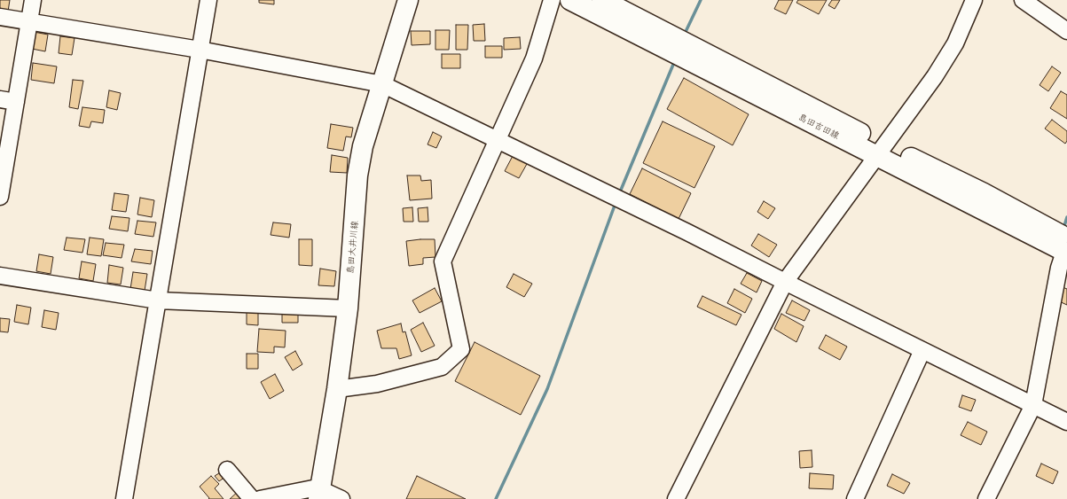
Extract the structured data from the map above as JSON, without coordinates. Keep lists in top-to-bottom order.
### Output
{
  "streets": {
    "main road": ["島田吉田線", "島田大井川線"]
  }
}
